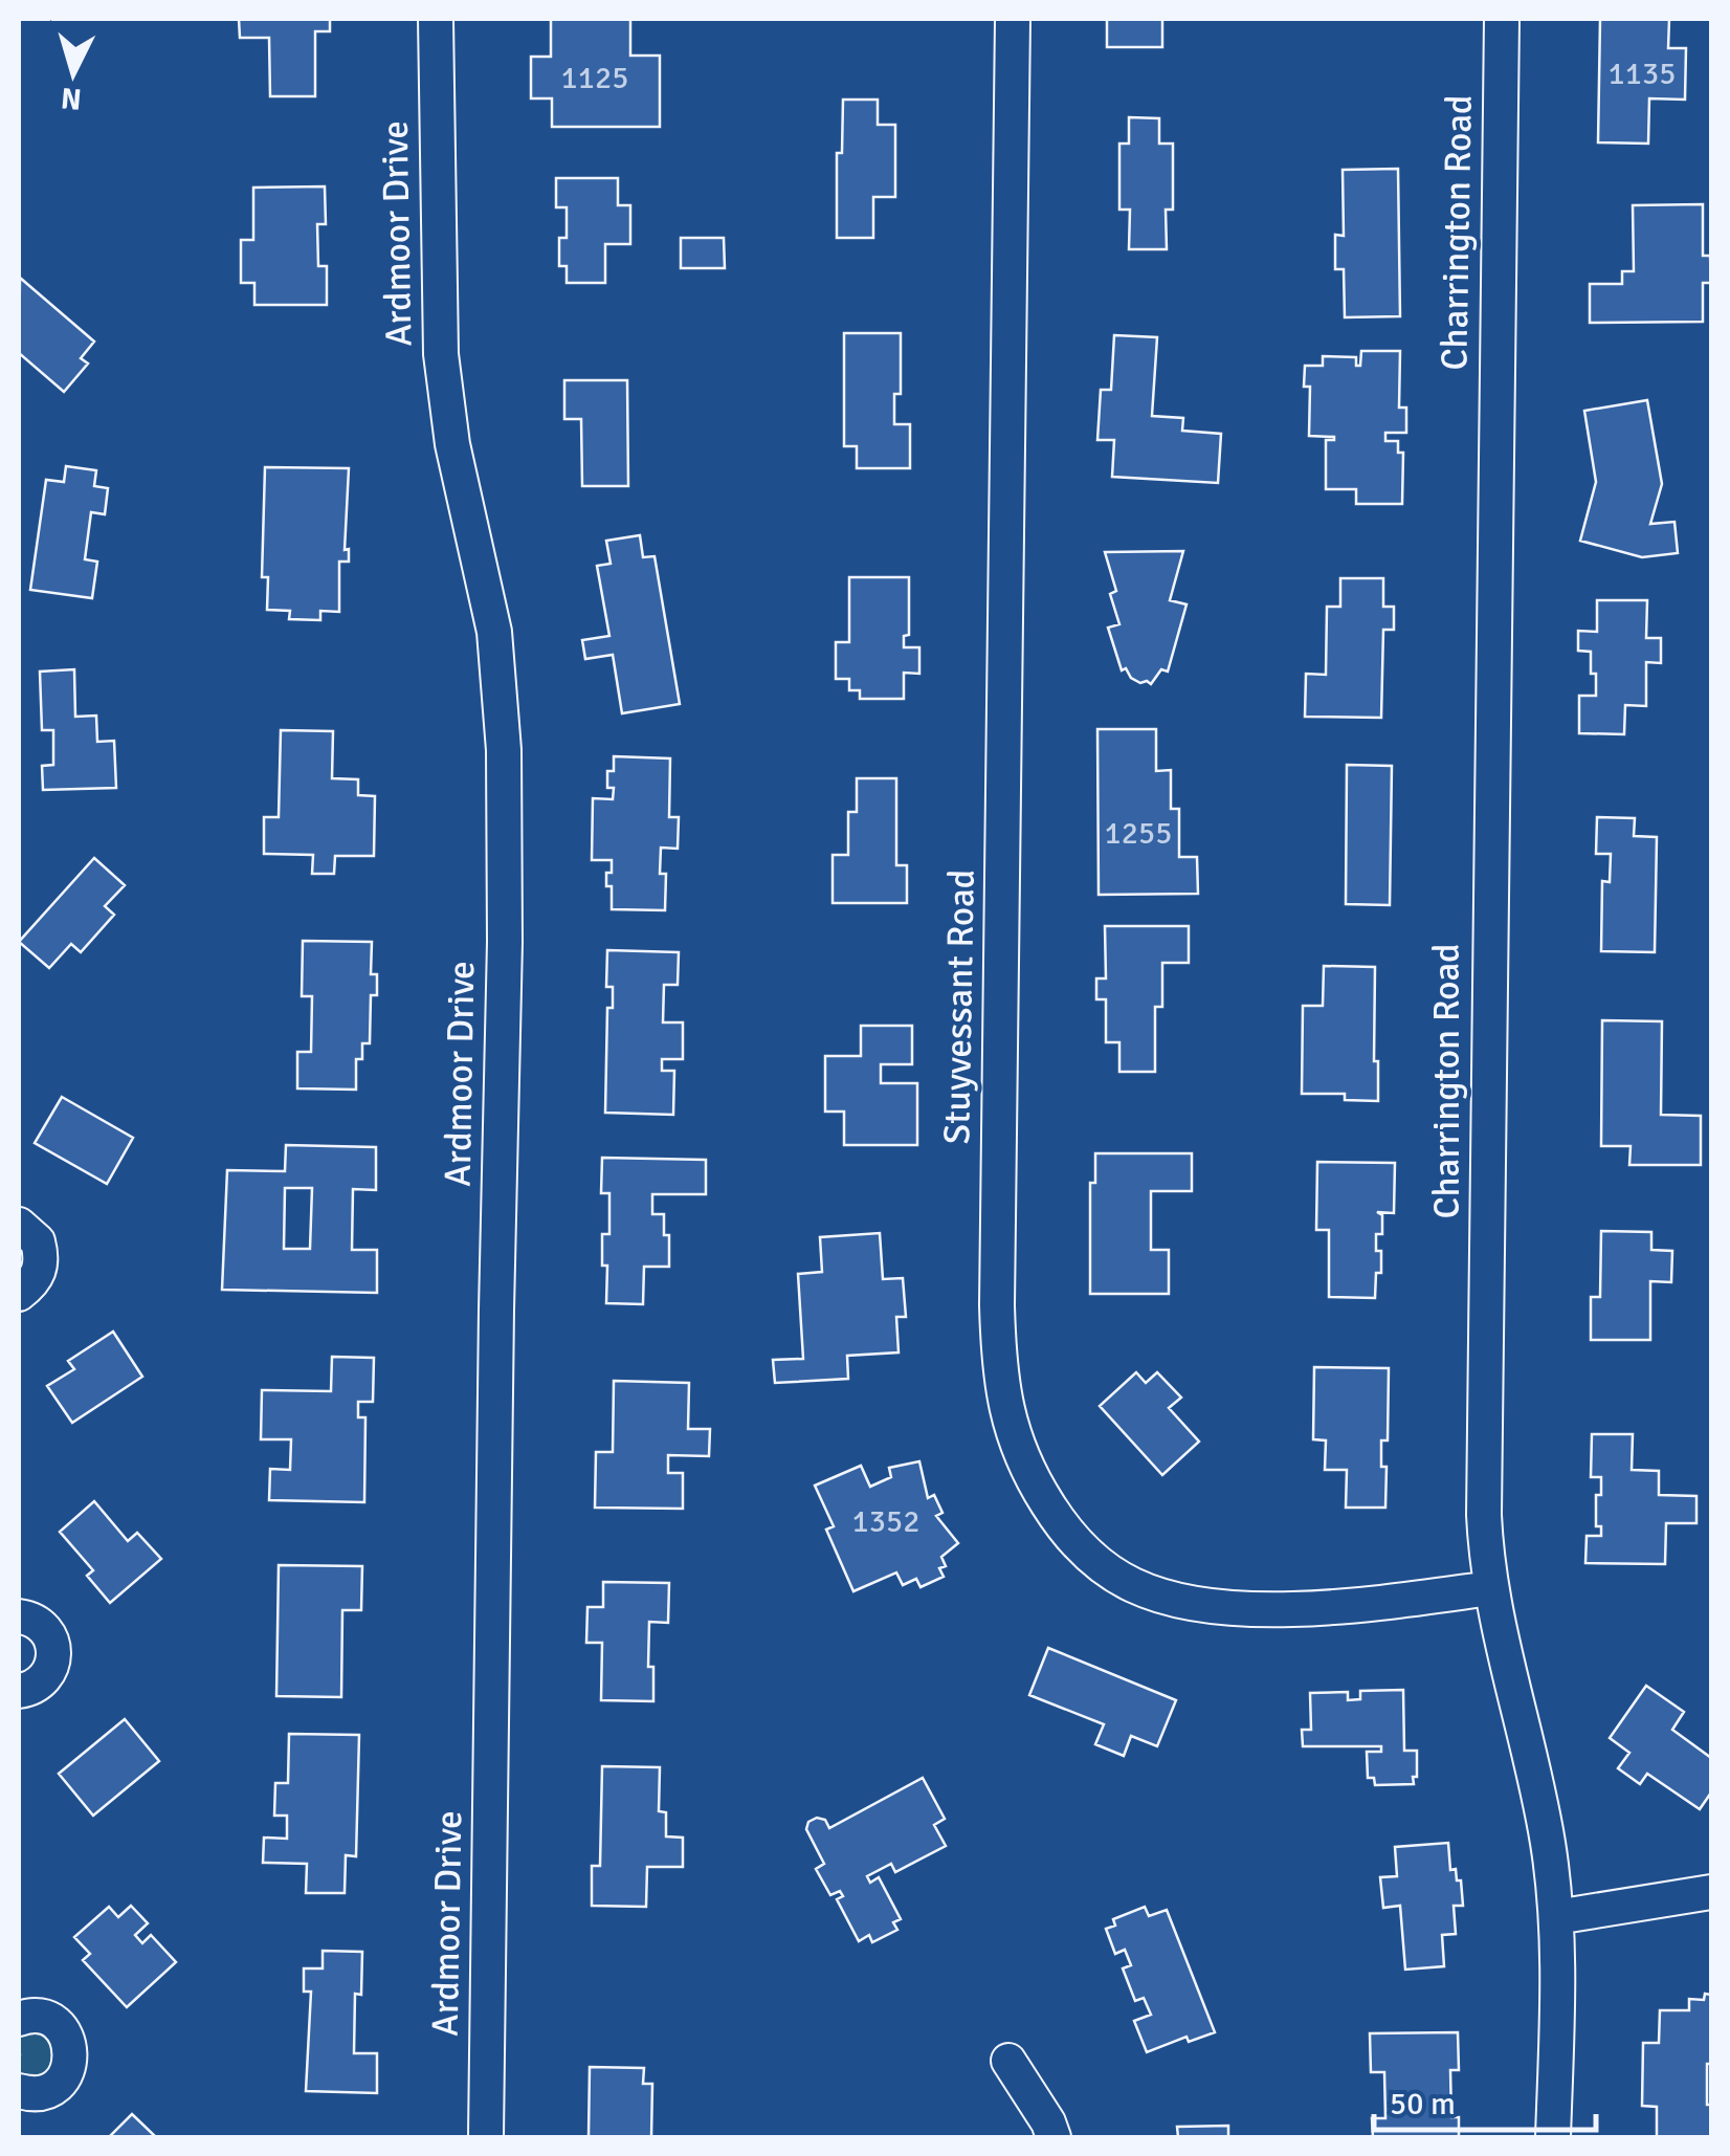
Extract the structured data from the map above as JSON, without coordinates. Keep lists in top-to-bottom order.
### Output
{
  "streets": {
    "street": ["Charrington Road", "Ardmoor Drive", "Stuyvessant Road"]
  },
  "crossings": [
    ["Charrington Road", "Stuyvessant Road"]
  ],
  "house_numbers": [
    "1135",
    "1125",
    "1255",
    "1352"
  ],
  "scale_bar": "50 m",
  "north": "bottom"
}
